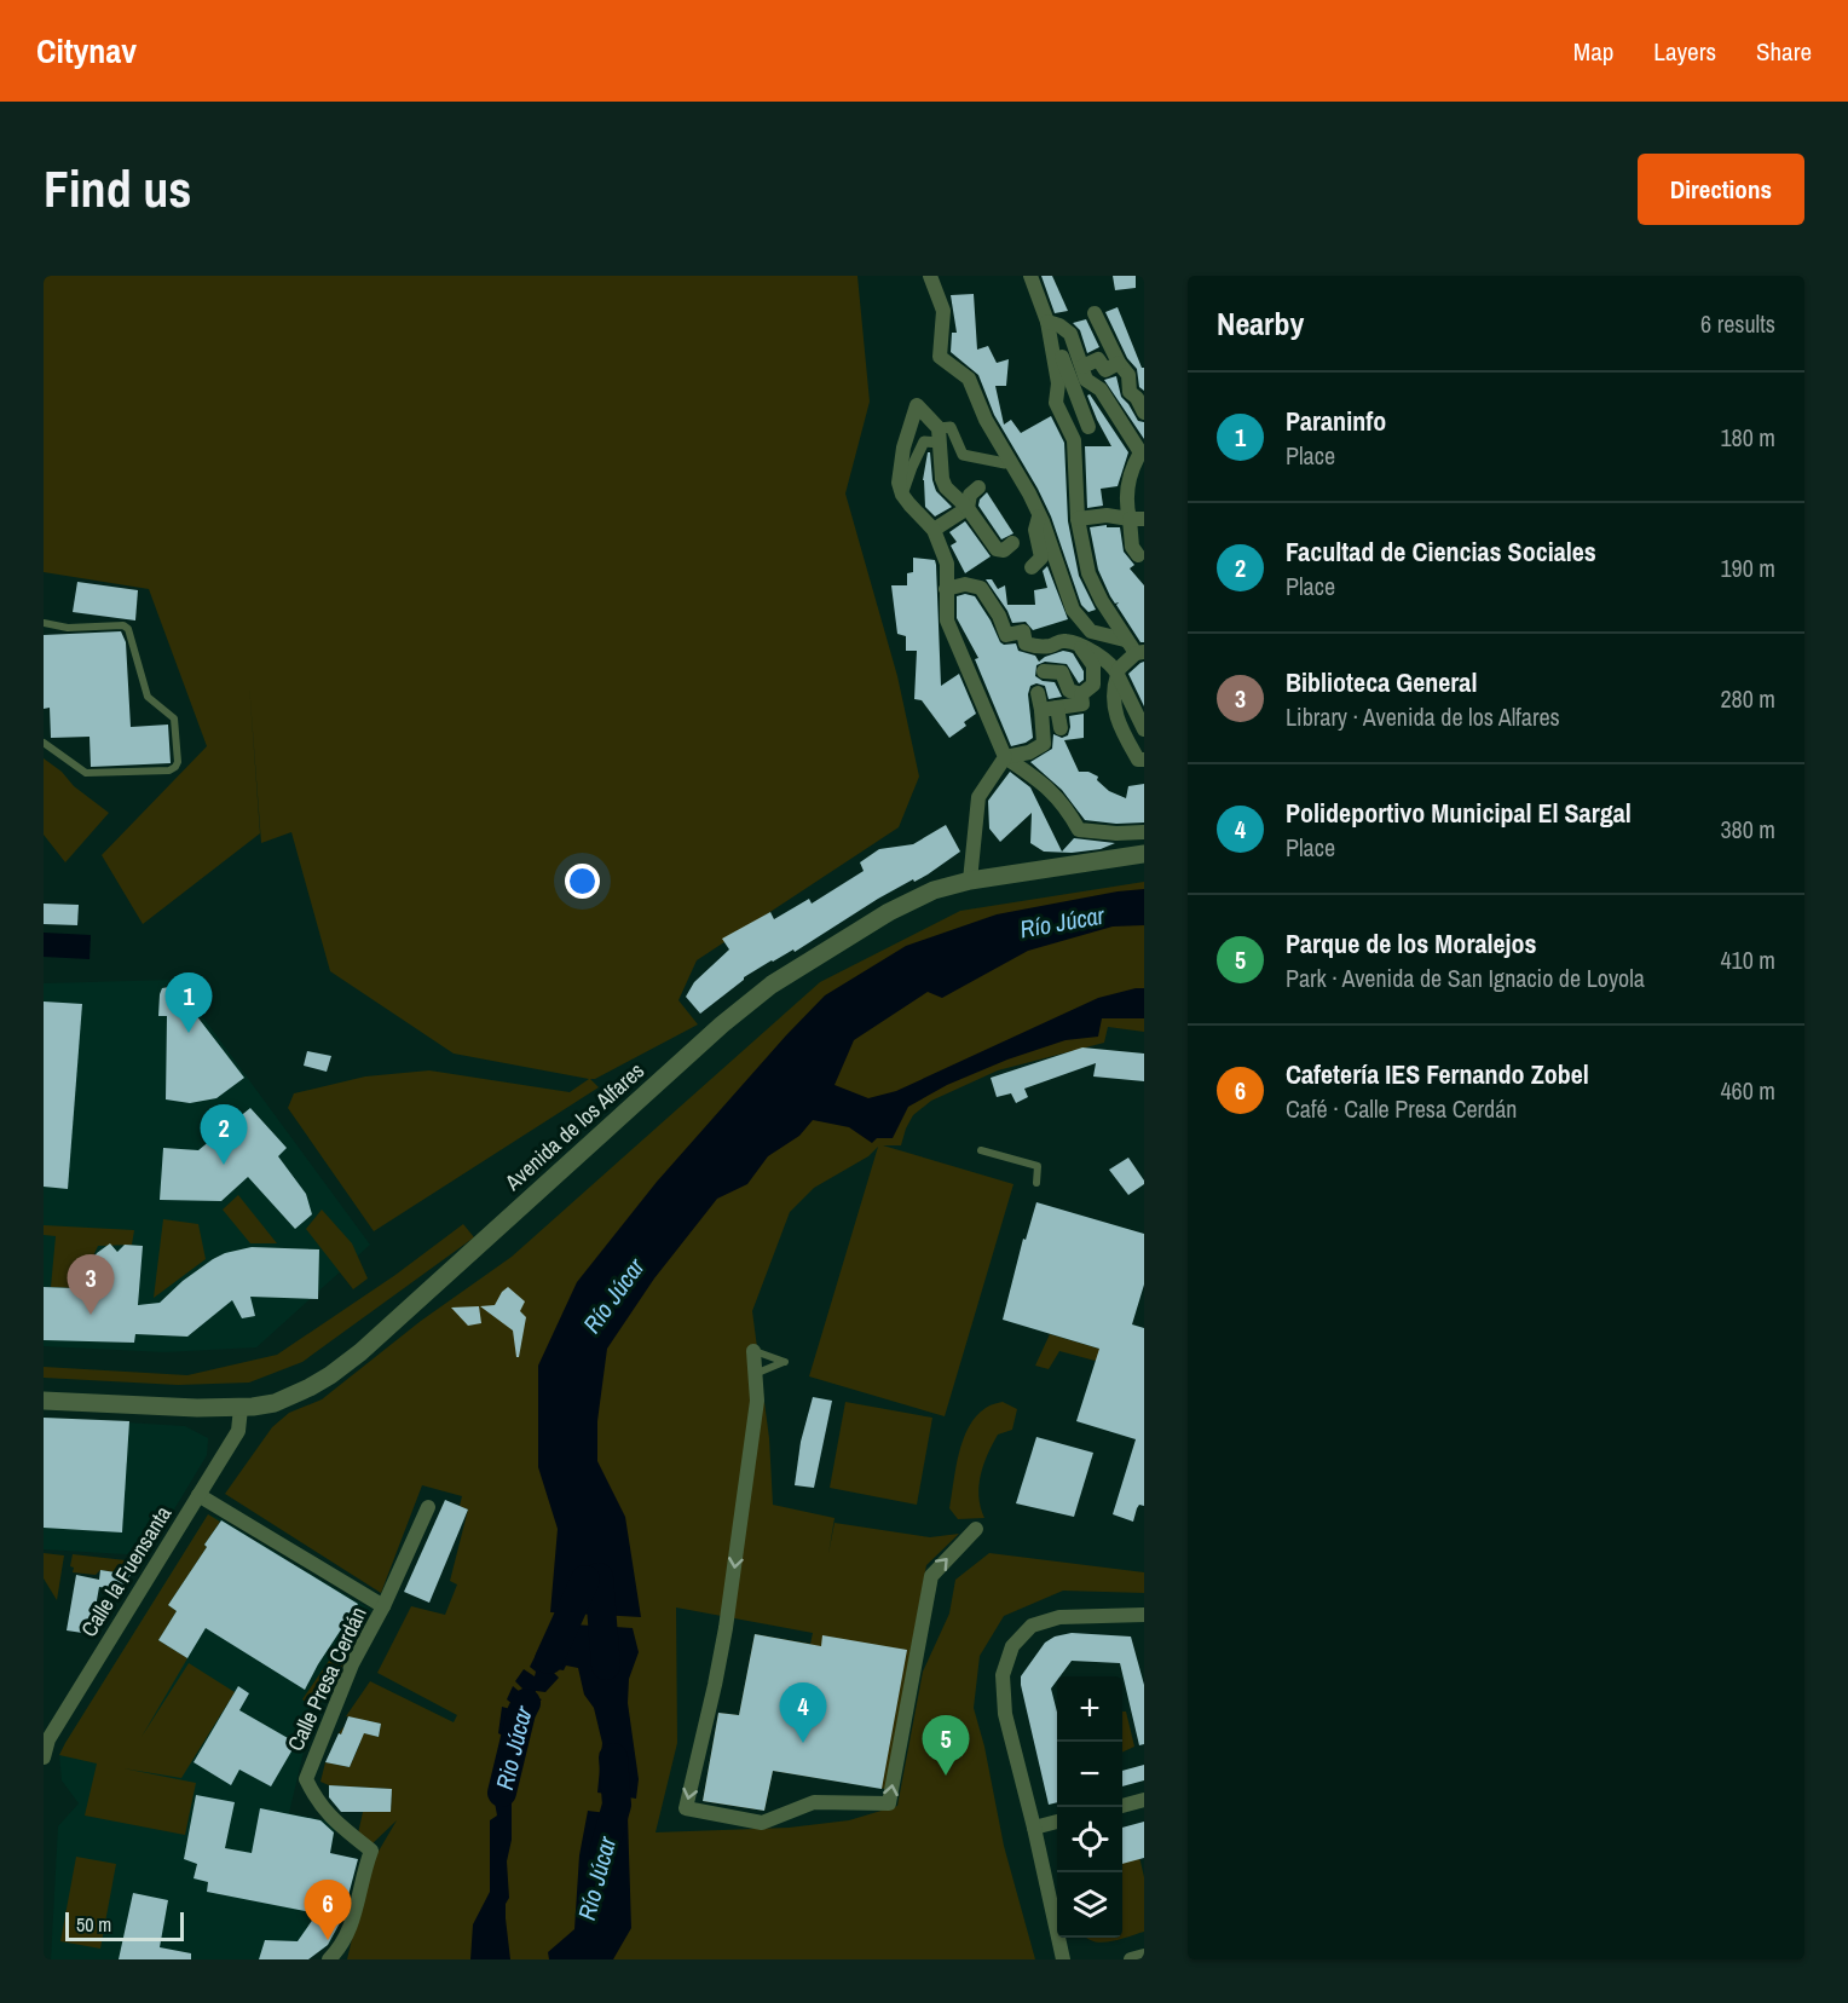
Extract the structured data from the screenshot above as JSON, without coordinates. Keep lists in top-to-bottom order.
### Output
{
  "streets": {
    "street": ["Avenida de los Alfares", "Calle la Fuensanta", "Calle Presa Cerdán"]
  },
  "crossings": [
    ["Avenida de los Alfares", "Calle la Fuensanta"]
  ],
  "water": ["Río Júcar", "Rio Júcar"],
  "scale_bar": "50 m",
  "page": {
    "header": "Citynav",
    "nav": ["Map", "Layers", "Share"],
    "buttons": "Directions",
    "title": "Find us",
    "heading": ["Nearby", "6 results"],
    "list": [
      {
        "mark": "1",
        "name": "Paraninfo",
        "note": "Place",
        "value": "180 m"
      },
      {
        "mark": "2",
        "name": "Facultad de Ciencias Sociales",
        "note": "Place",
        "value": "190 m"
      },
      {
        "mark": "3",
        "name": "Biblioteca General",
        "note": "Library · Avenida de los Alfares",
        "value": "280 m"
      },
      {
        "mark": "4",
        "name": "Polideportivo Municipal El Sargal",
        "note": "Place",
        "value": "380 m"
      },
      {
        "mark": "5",
        "name": "Parque de los Moralejos",
        "note": "Park · Avenida de San Ignacio de Loyola",
        "value": "410 m"
      },
      {
        "mark": "6",
        "name": "Cafetería IES Fernando Zobel",
        "note": "Café · Calle Presa Cerdán",
        "value": "460 m"
      }
    ],
    "pins": [
      "1",
      "2",
      "3",
      "4",
      "5",
      "6"
    ],
    "map_buttons": ["+", "−"],
    "scale": "50 m"
  }
}
